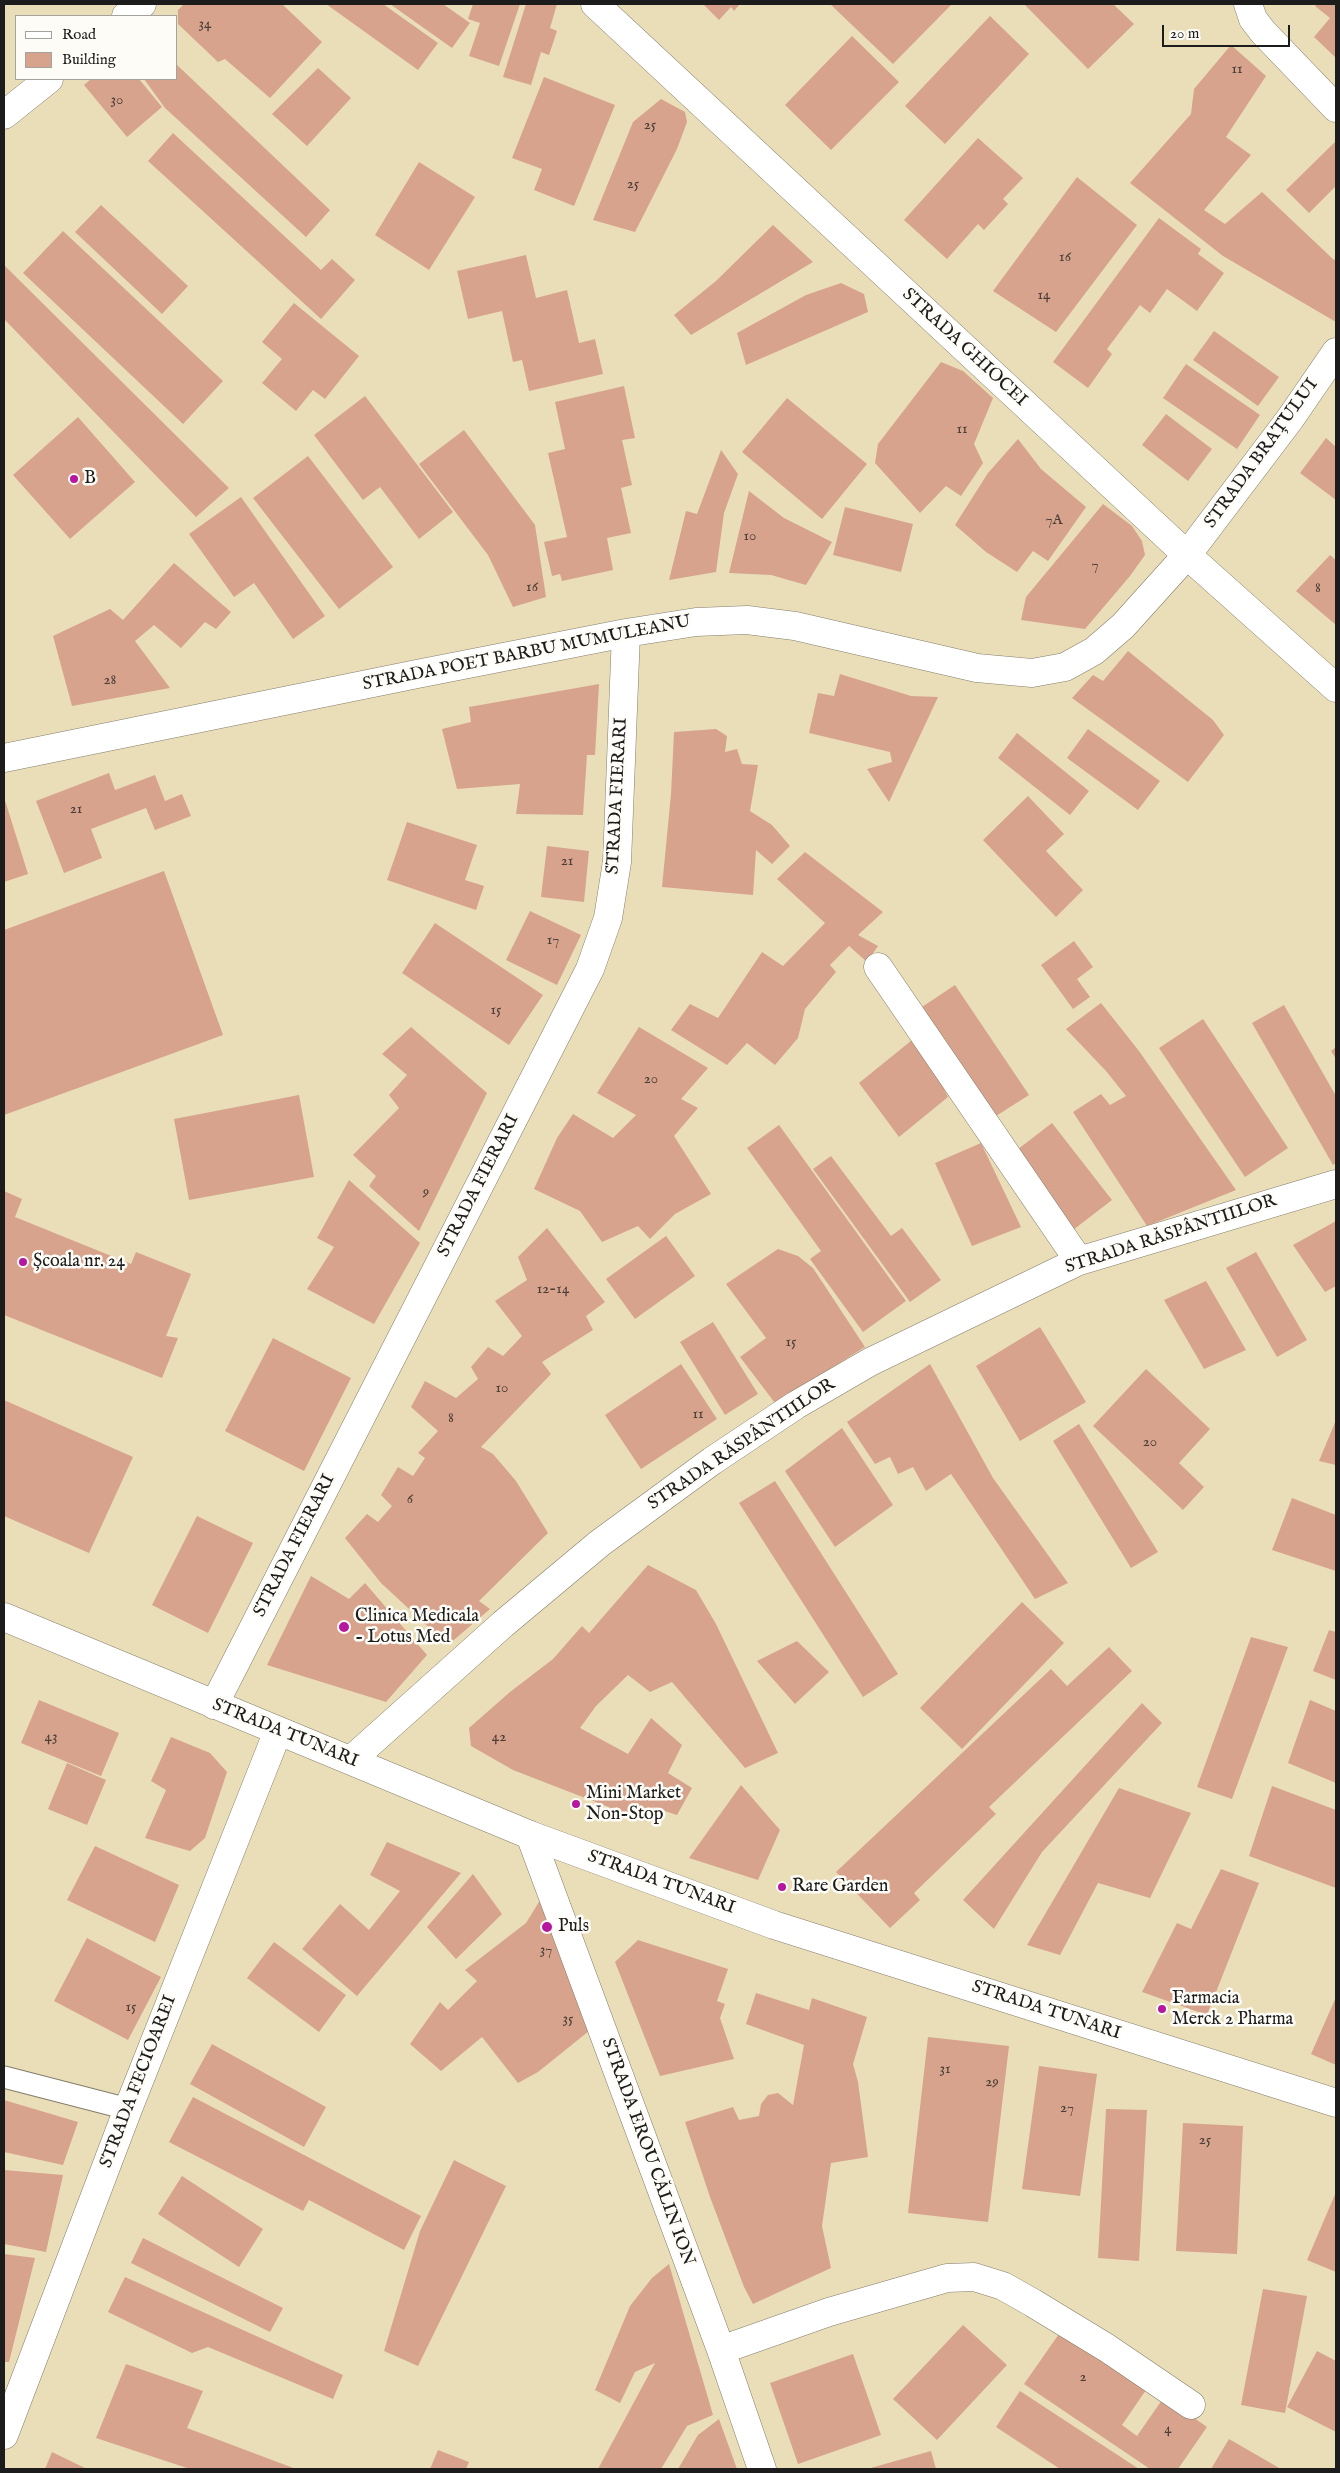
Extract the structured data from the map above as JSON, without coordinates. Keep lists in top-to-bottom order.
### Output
{
  "streets": {
    "street": [
      "STRADA GHIOCEI",
      "STRADA BRAȚULUI",
      "STRADA POET BARBU MUMULEANU",
      "STRADA FIERARI",
      "STRADA RĂSPÂNTIILOR",
      "STRADA TUNARI",
      "STRADA FECIOAREI",
      "STRADA EROU CĂLIN ION"
    ]
  },
  "crossings": [
    ["STRADA GHIOCEI", "STRADA BRAȚULUI"],
    ["STRADA GHIOCEI", "STRADA POET BARBU MUMULEANU"],
    ["STRADA BRAȚULUI", "STRADA POET BARBU MUMULEANU"],
    ["STRADA POET BARBU MUMULEANU", "STRADA FIERARI"],
    ["STRADA FIERARI", "STRADA TUNARI"],
    ["STRADA RĂSPÂNTIILOR", "STRADA TUNARI"],
    ["STRADA TUNARI", "STRADA FECIOAREI"],
    ["STRADA TUNARI", "STRADA EROU CĂLIN ION"]
  ],
  "places": [
    "B",
    "Școala nr. 24",
    "Clinica Medicala - Lotus Med",
    "Mini Market Non-Stop",
    "Rare Garden",
    "Puls",
    "Farmacia Merck 2 Pharma"
  ],
  "house_numbers": [
    "34",
    "11",
    "30",
    "25",
    "25",
    "16",
    "14",
    "11",
    "7A",
    "10",
    "7",
    "16",
    "8",
    "28",
    "21",
    "21",
    "17",
    "15",
    "20",
    "9",
    "12-14",
    "15",
    "10",
    "11",
    "8",
    "20",
    "6",
    "43",
    "42",
    "37",
    "15",
    "35",
    "31",
    "29",
    "27",
    "25",
    "2",
    "4"
  ],
  "legend": ["Road", "Building"],
  "scale_bar": "20 m"
}
